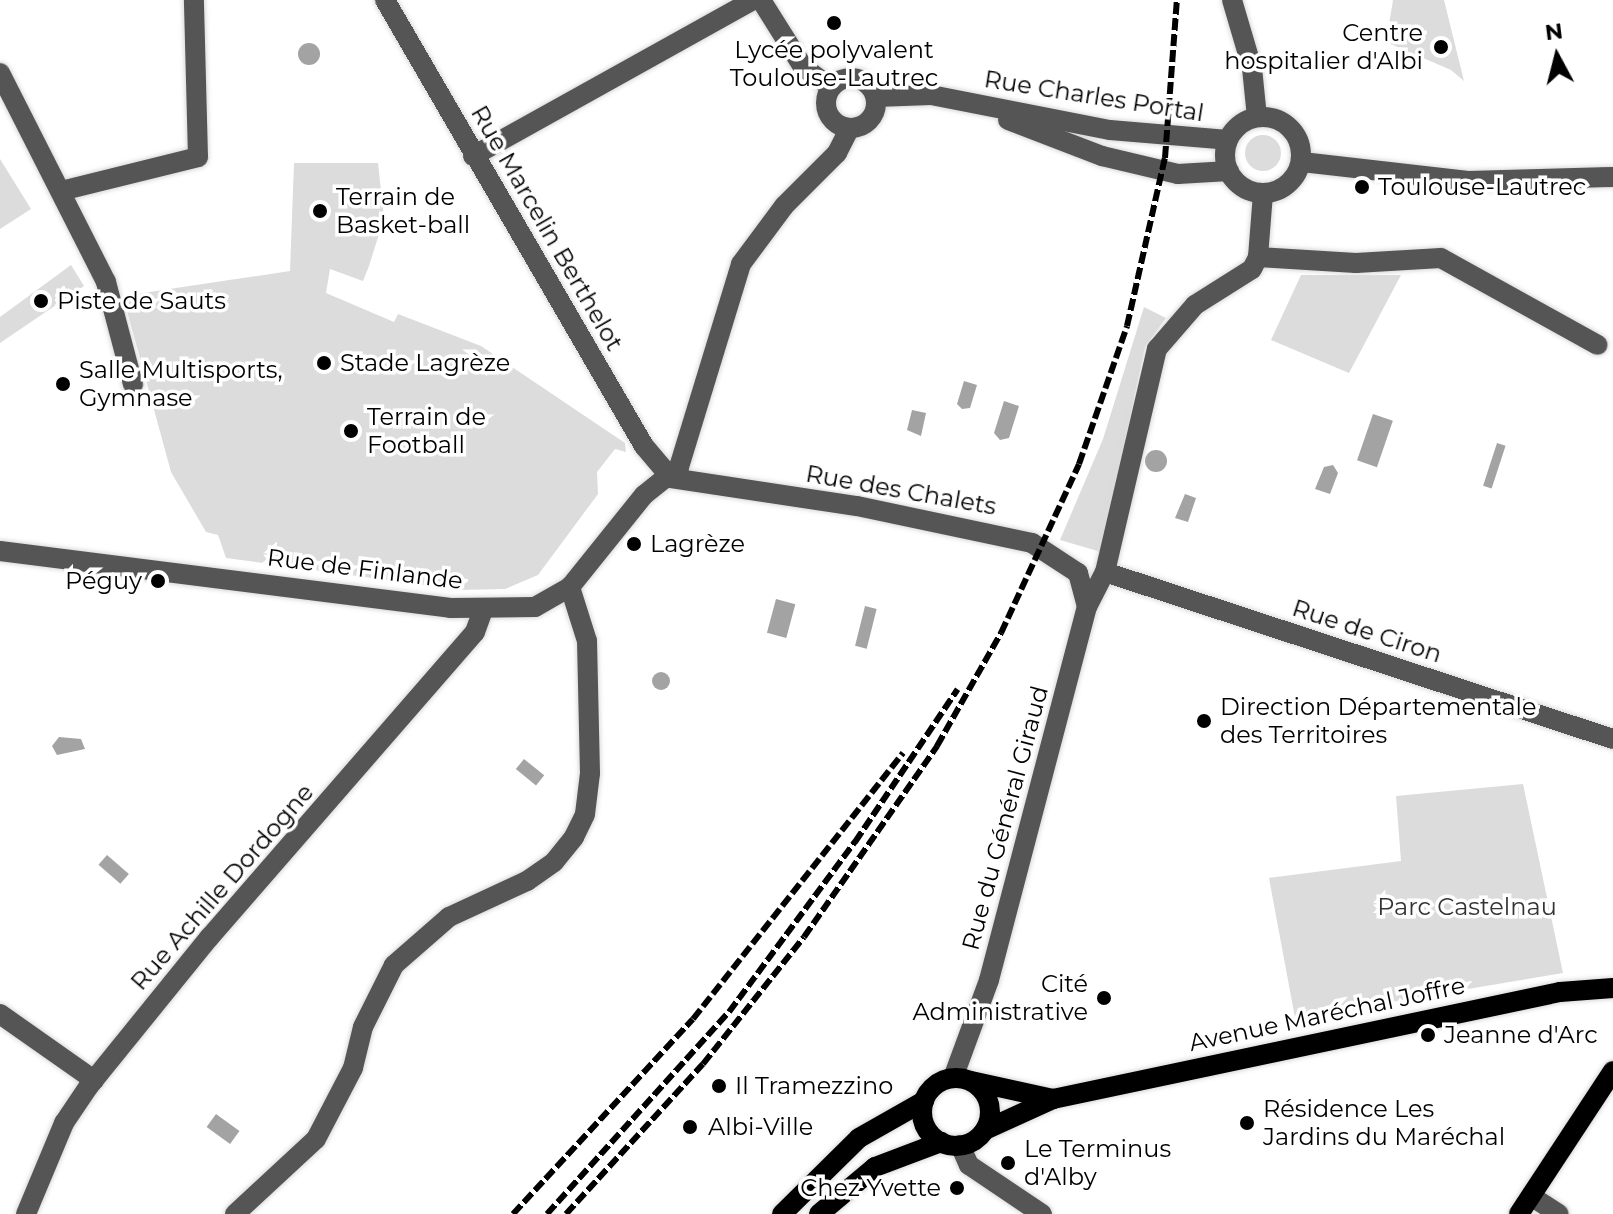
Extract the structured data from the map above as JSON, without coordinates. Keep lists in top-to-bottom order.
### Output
{
  "streets": {
    "main road": ["Avenue Maréchal Joffre"],
    "street": [
      "Rue Charles Portal",
      "Rue Marcelin Berthelot",
      "Rue des Chalets",
      "Rue de Finlande",
      "Rue de Ciron",
      "Rue du Général Giraud",
      "Rue Achille Dordogne"
    ]
  },
  "crossings": [
    ["Rue Marcelin Berthelot", "Rue des Chalets"],
    ["Rue Marcelin Berthelot", "Rue de Finlande"],
    ["Rue des Chalets", "Rue de Finlande"],
    ["Rue des Chalets", "Rue du Général Giraud"],
    ["Rue de Finlande", "Rue Achille Dordogne"],
    ["Rue de Ciron", "Rue du Général Giraud"]
  ],
  "parks": ["Parc Castelnau"],
  "places": [
    "Lycée polyvalent Toulouse-Lautrec",
    "Centre hospitalier d'Albi",
    "Toulouse-Lautrec",
    "Terrain de Basket-ball",
    "Piste de Sauts",
    "Stade Lagrèze",
    "Salle Multisports, Gymnase",
    "Terrain de Football",
    "Lagrèze",
    "Péguy",
    "Direction Départementale des Territoires",
    "Cité Administrative",
    "Jeanne d'Arc",
    "Il Tramezzino",
    "Résidence Les Jardins du Maréchal",
    "Albi-Ville",
    "Le Terminus d'Alby",
    "Chez Yvette"
  ],
  "north": "top"
}
